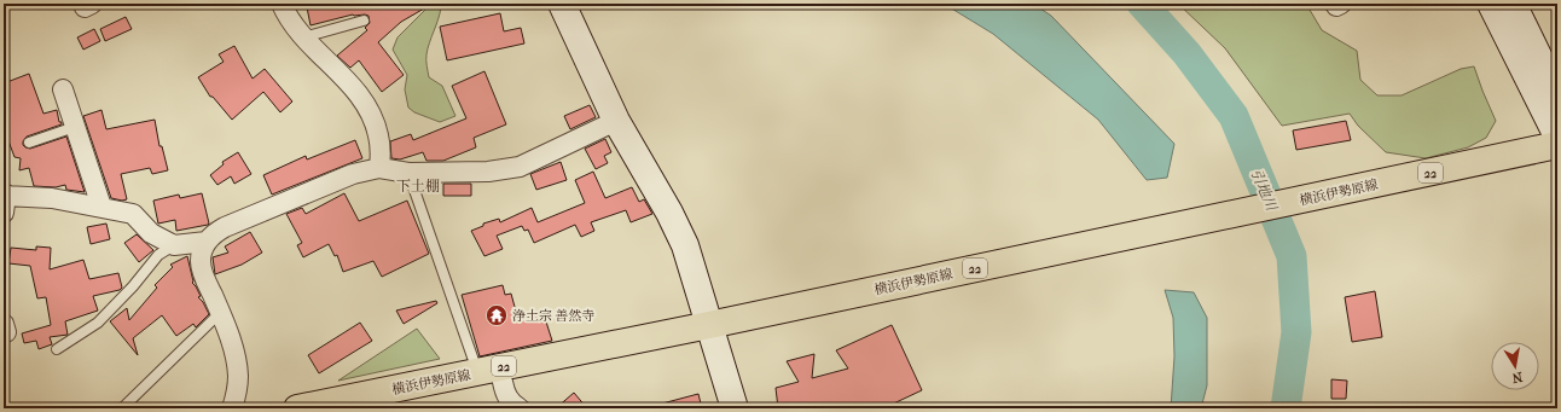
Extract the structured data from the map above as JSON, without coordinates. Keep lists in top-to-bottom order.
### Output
{
  "streets": {
    "main road": ["22", "横浜伊勢原線"]
  },
  "districts": ["下土棚"],
  "water": ["引地川"],
  "places": {
    "temple": ["浄土宗 善然寺"]
  },
  "north": "bottom"
}
